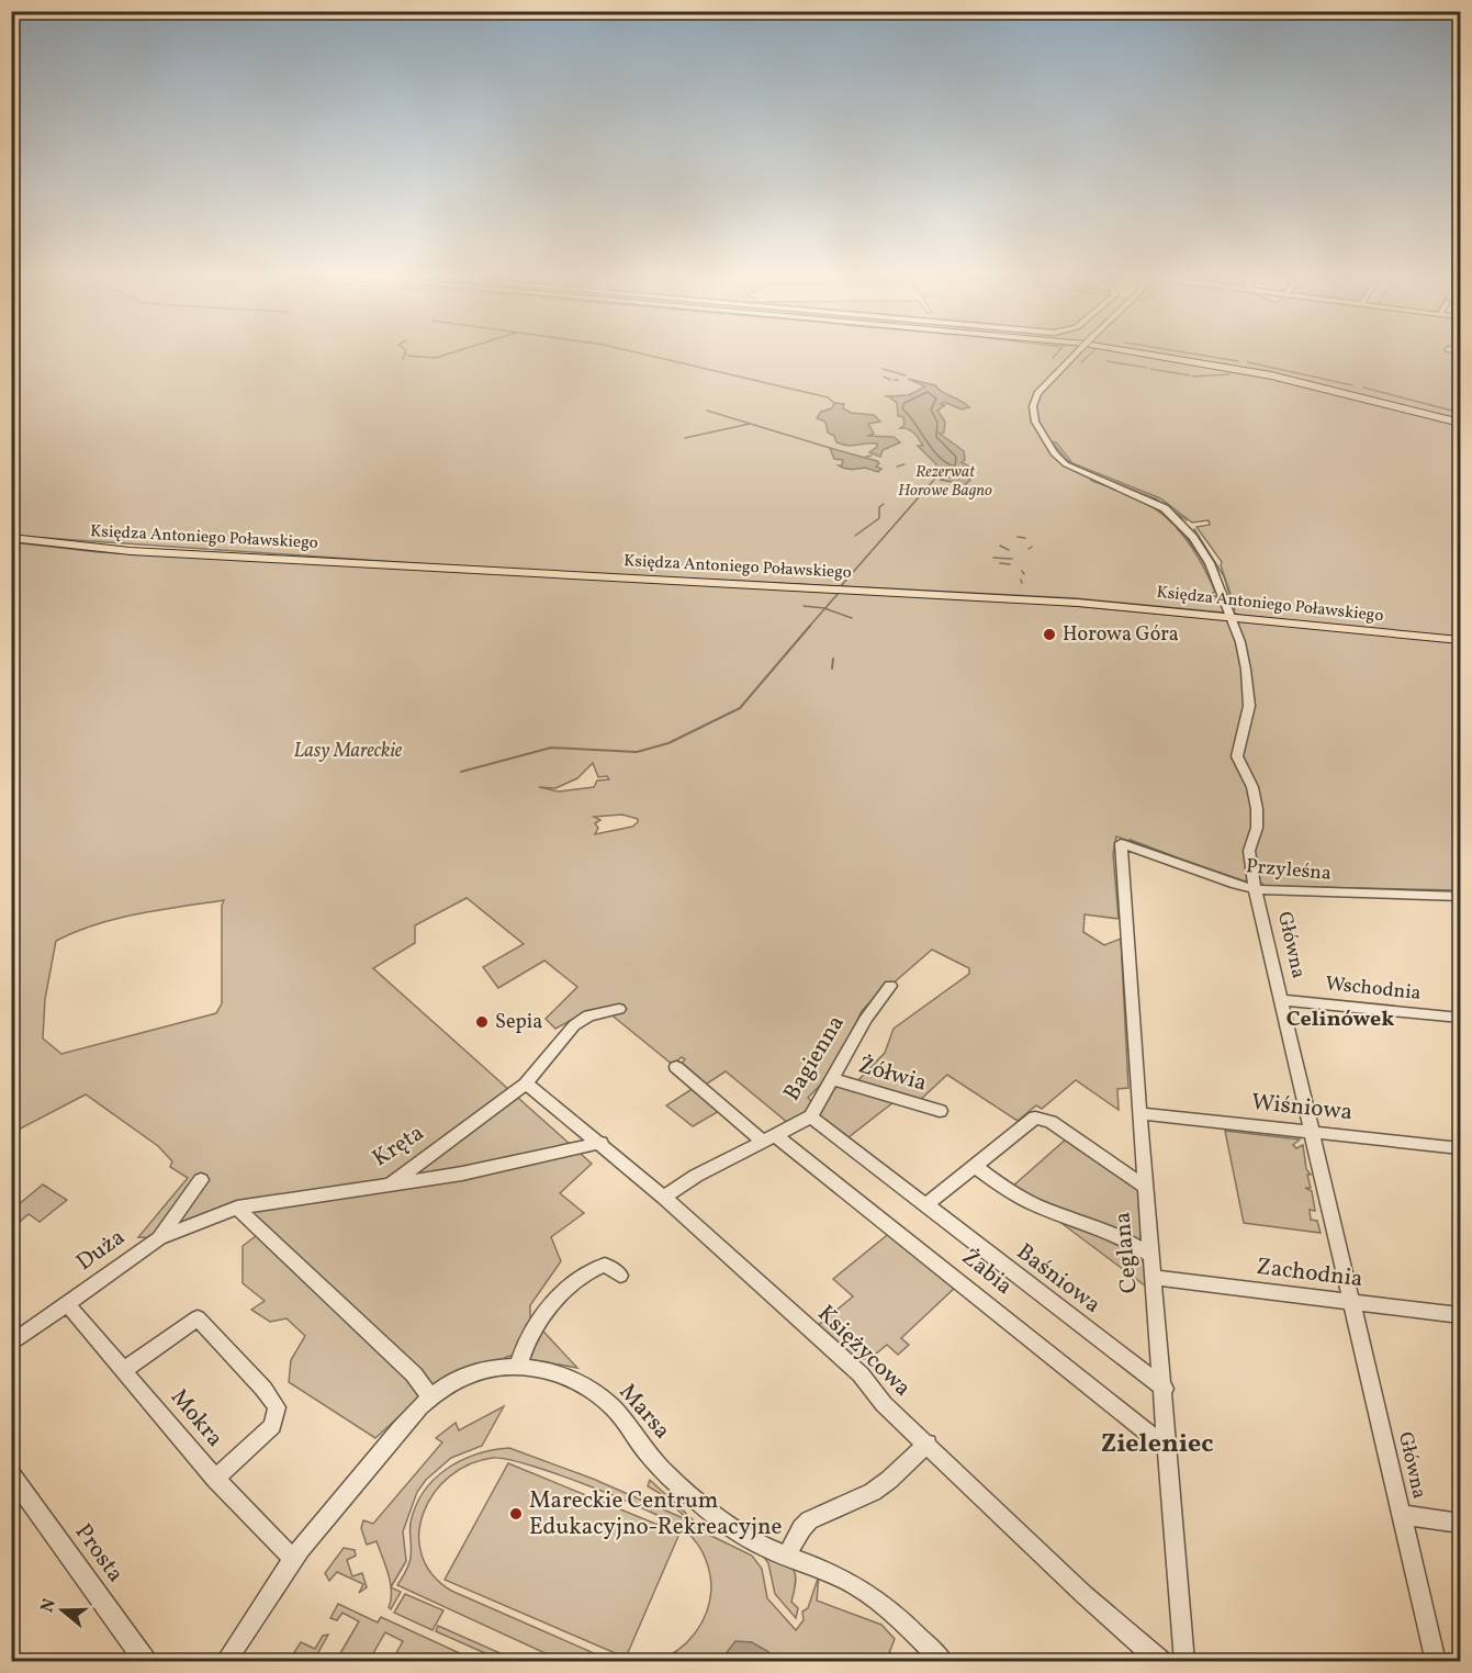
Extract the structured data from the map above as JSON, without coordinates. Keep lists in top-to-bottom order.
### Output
{
  "streets": {
    "main road": ["Księdza Antoniego Poławskiego"],
    "street": [
      "Przyleśna",
      "Główna",
      "Wschodnia",
      "Bagienna",
      "Żółwia",
      "Wiśniowa",
      "Kręta",
      "Duża",
      "Ceglana",
      "Żabia",
      "Zachodnia",
      "Baśniowa",
      "Księżycowa",
      "Marsa",
      "Mokra",
      "Prosta"
    ]
  },
  "crossings": [
    ["Księdza Antoniego Poławskiego", "Główna"],
    ["Przyleśna", "Główna"],
    ["Przyleśna", "Ceglana"],
    ["Główna", "Wschodnia"],
    ["Główna", "Wiśniowa"],
    ["Główna", "Zachodnia"],
    ["Bagienna", "Żółwia"],
    ["Bagienna", "Żabia"],
    ["Bagienna", "Baśniowa"],
    ["Bagienna", "Księżycowa"],
    ["Wiśniowa", "Ceglana"],
    ["Kręta", "Duża"],
    ["Kręta", "Księżycowa"],
    ["Duża", "Mokra"],
    ["Ceglana", "Żabia"],
    ["Ceglana", "Zachodnia"],
    ["Ceglana", "Baśniowa"],
    ["Marsa", "Mokra"]
  ],
  "districts": ["Celinówek", "Zieleniec"],
  "parks": ["Rezerwat Horowe Bagno", "Lasy Mareckie"],
  "places": ["Horowa Góra", "Sepia", "Mareckie Centrum Edukacyjno-Rekreacyjne"],
  "north": "left"
}
